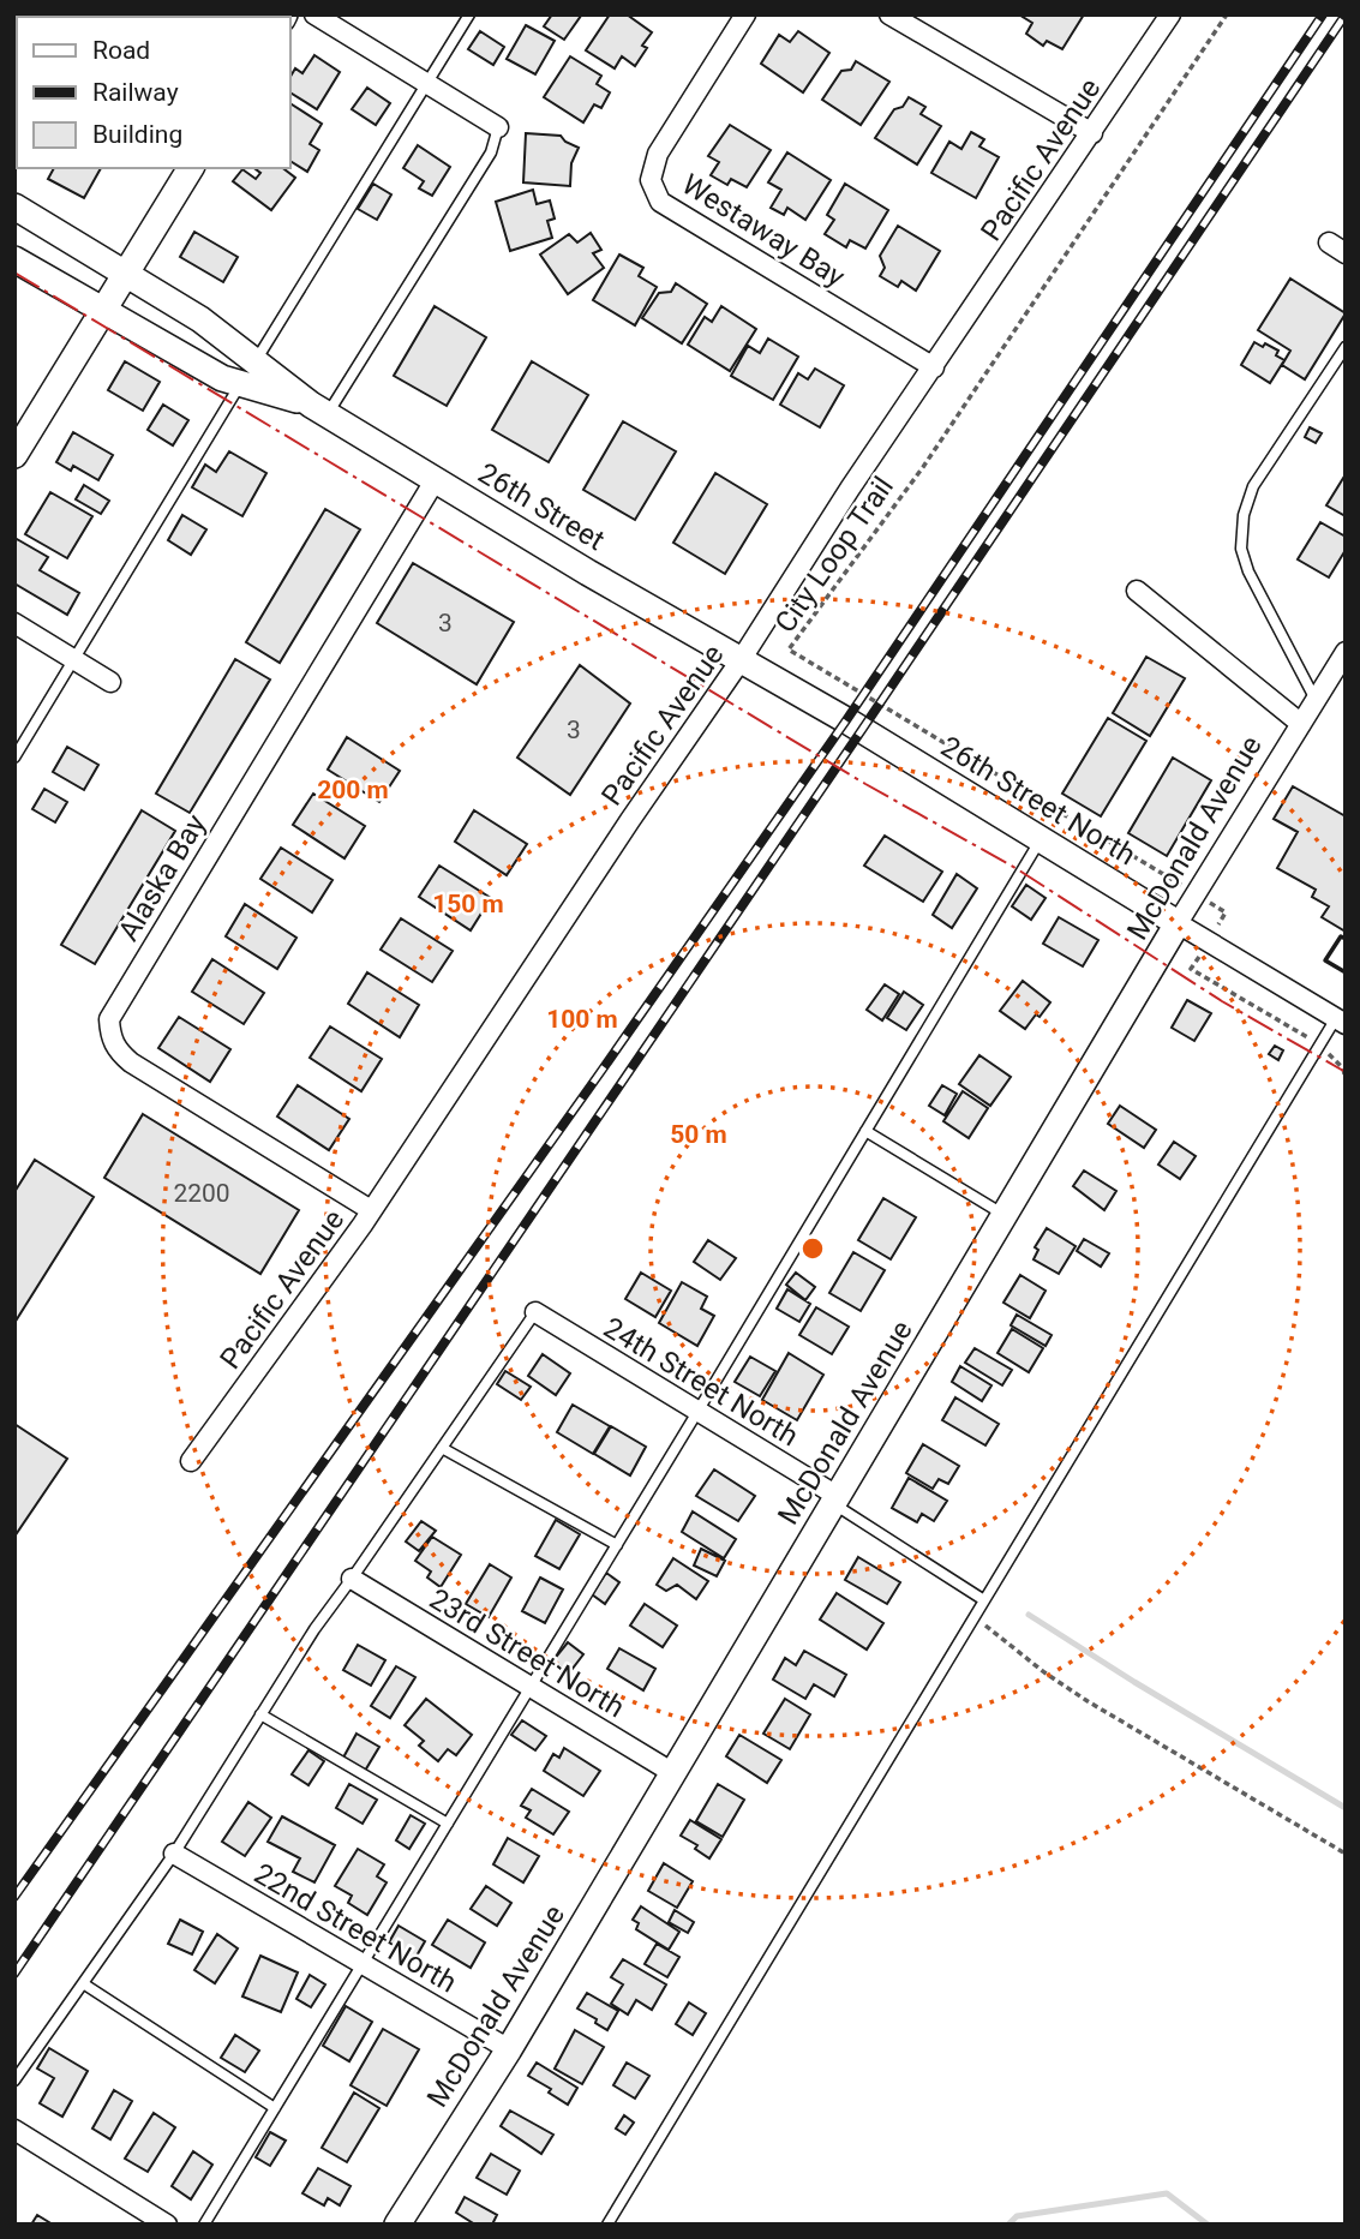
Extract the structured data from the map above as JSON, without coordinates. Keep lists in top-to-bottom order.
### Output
{
  "streets": {
    "street": [
      "Pacific Avenue",
      "Westaway Bay",
      "26th Street",
      "26th Street North",
      "McDonald Avenue",
      "Alaska Bay",
      "24th Street North",
      "23rd Street North",
      "22nd Street North"
    ],
    "path": ["City Loop Trail"]
  },
  "crossings": [
    ["Pacific Avenue", "Westaway Bay"],
    ["Pacific Avenue", "26th Street"],
    ["Pacific Avenue", "26th Street North"],
    ["Pacific Avenue", "Alaska Bay"],
    ["26th Street", "26th Street North"],
    ["26th Street", "Alaska Bay"],
    ["City Loop Trail", "26th Street North"],
    ["City Loop Trail", "McDonald Avenue"],
    ["26th Street North", "McDonald Avenue"],
    ["McDonald Avenue", "24th Street North"],
    ["McDonald Avenue", "23rd Street North"],
    ["McDonald Avenue", "22nd Street North"]
  ],
  "house_numbers": ["3", "3", "2200"],
  "legend": ["Road", "Railway", "Building"],
  "rings": [
    "200 m",
    "150 m",
    "100 m",
    "50 m"
  ]
}
